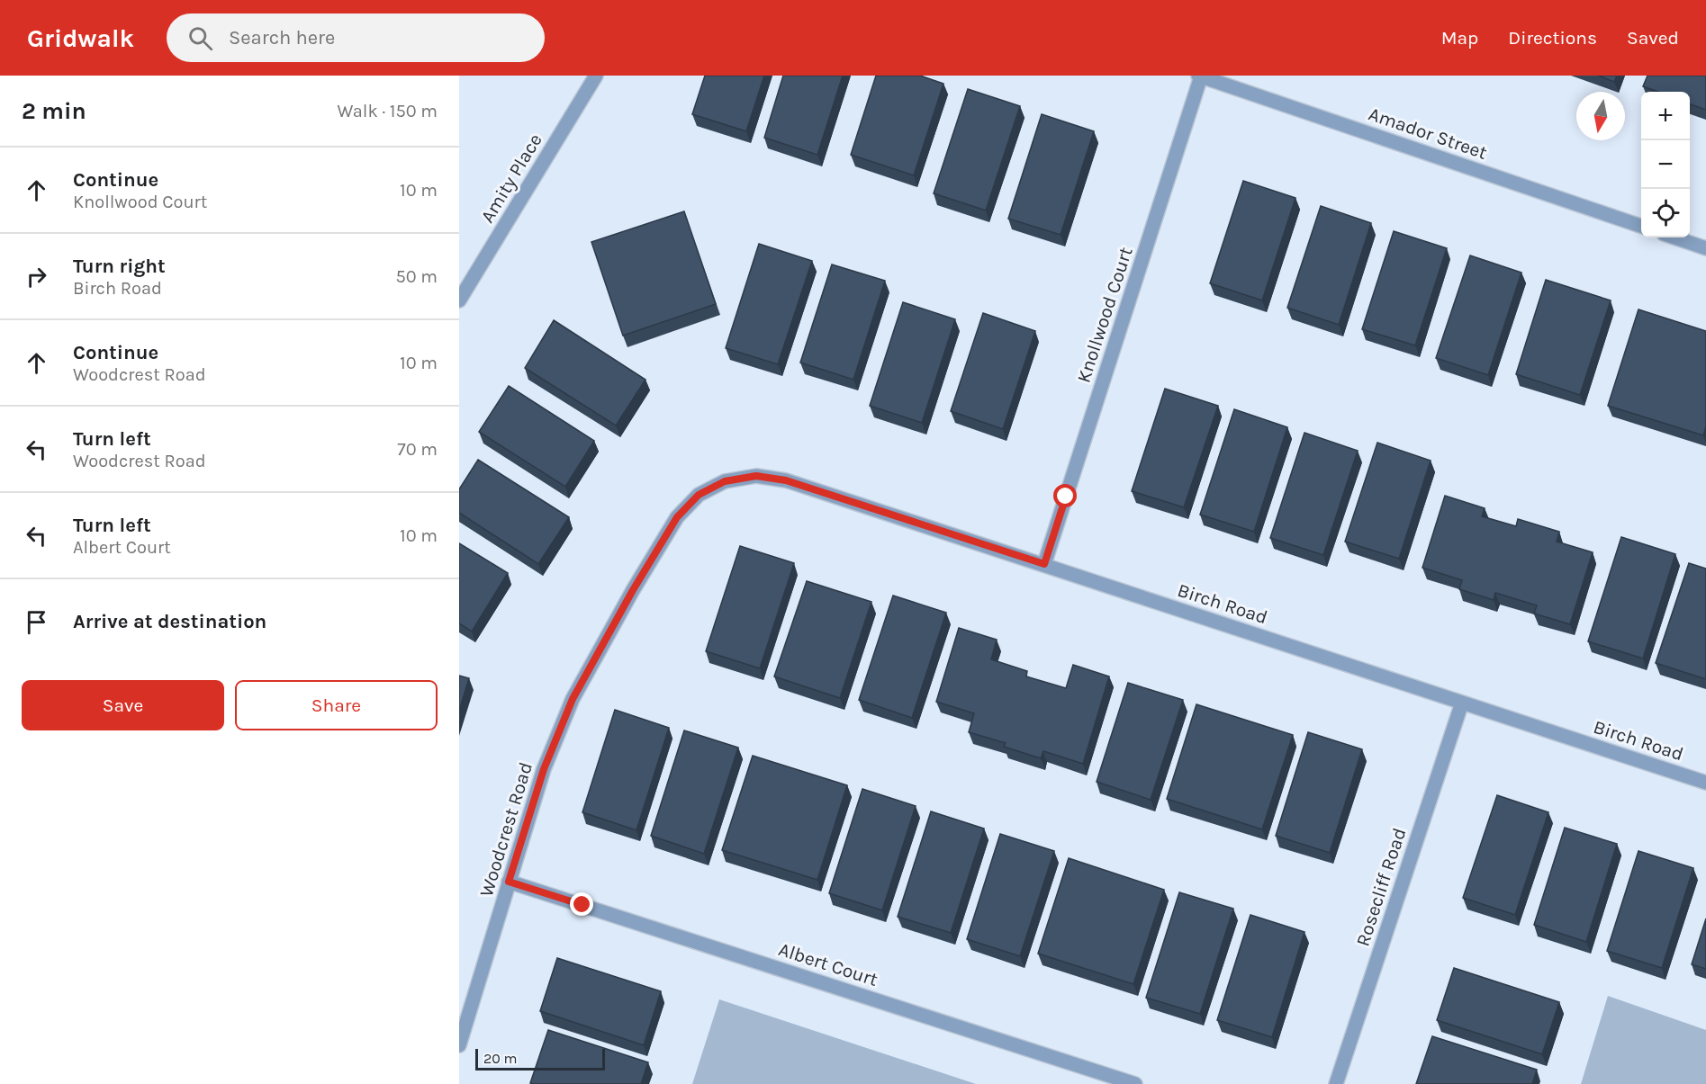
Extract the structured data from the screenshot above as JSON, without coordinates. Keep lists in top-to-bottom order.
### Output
{
  "streets": {
    "street": [
      "Amador Street",
      "Amity Place",
      "Knollwood Court",
      "Birch Road",
      "Woodcrest Road",
      "Rosecliff Road",
      "Albert Court"
    ]
  },
  "crossings": [
    ["Amador Street", "Knollwood Court"],
    ["Knollwood Court", "Birch Road"],
    ["Birch Road", "Woodcrest Road"],
    ["Birch Road", "Rosecliff Road"],
    ["Woodcrest Road", "Albert Court"]
  ],
  "scale_bar": "20 m",
  "north": "bottom",
  "page": {
    "header": "Gridwalk",
    "search": "Search here",
    "nav": ["Map", "Directions", "Saved"],
    "heading": ["2 min", "Walk · 150 m"],
    "map_buttons": ["+", "−"],
    "list": [
      ["Continue", "Knollwood Court", "10 m"],
      ["Turn right", "Birch Road", "50 m"],
      ["Continue", "Woodcrest Road", "10 m"],
      ["Turn left", "Woodcrest Road", "70 m"],
      ["Turn left", "Albert Court", "10 m"],
      "Arrive at destination"
    ],
    "buttons": ["Save", "Share"],
    "scale": "20 m"
  }
}
